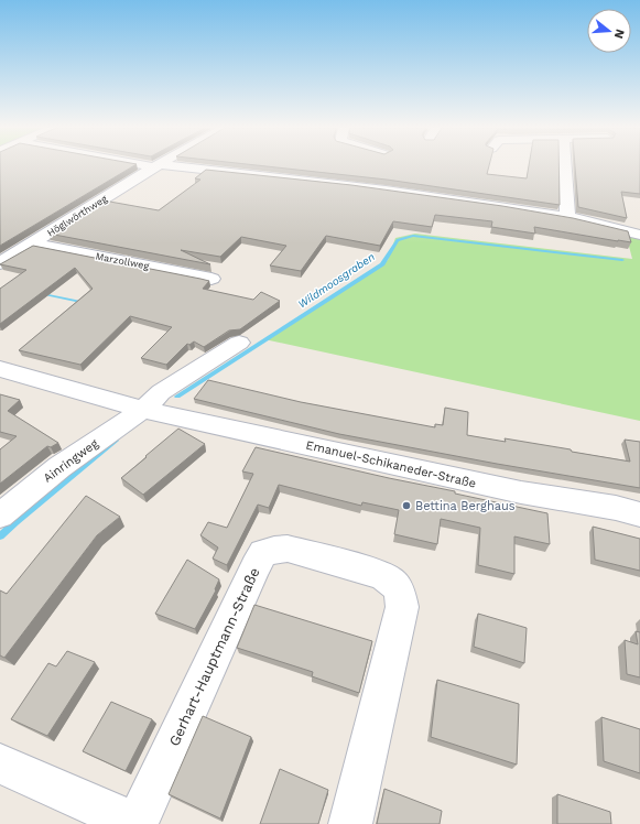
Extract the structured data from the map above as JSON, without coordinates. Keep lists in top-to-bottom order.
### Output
{
  "streets": {
    "street": [
      "Höglwörthweg",
      "Marzollweg",
      "Ainringweg",
      "Emanuel-Schikaneder-Straße",
      "Gerhart-Hauptmann-Straße"
    ]
  },
  "crossings": [
    ["Höglwörthweg", "Marzollweg"],
    ["Ainringweg", "Emanuel-Schikaneder-Straße"]
  ],
  "water": ["Wildmoosgraben"],
  "places": ["Bettina Berghaus"],
  "north": "right"
}
